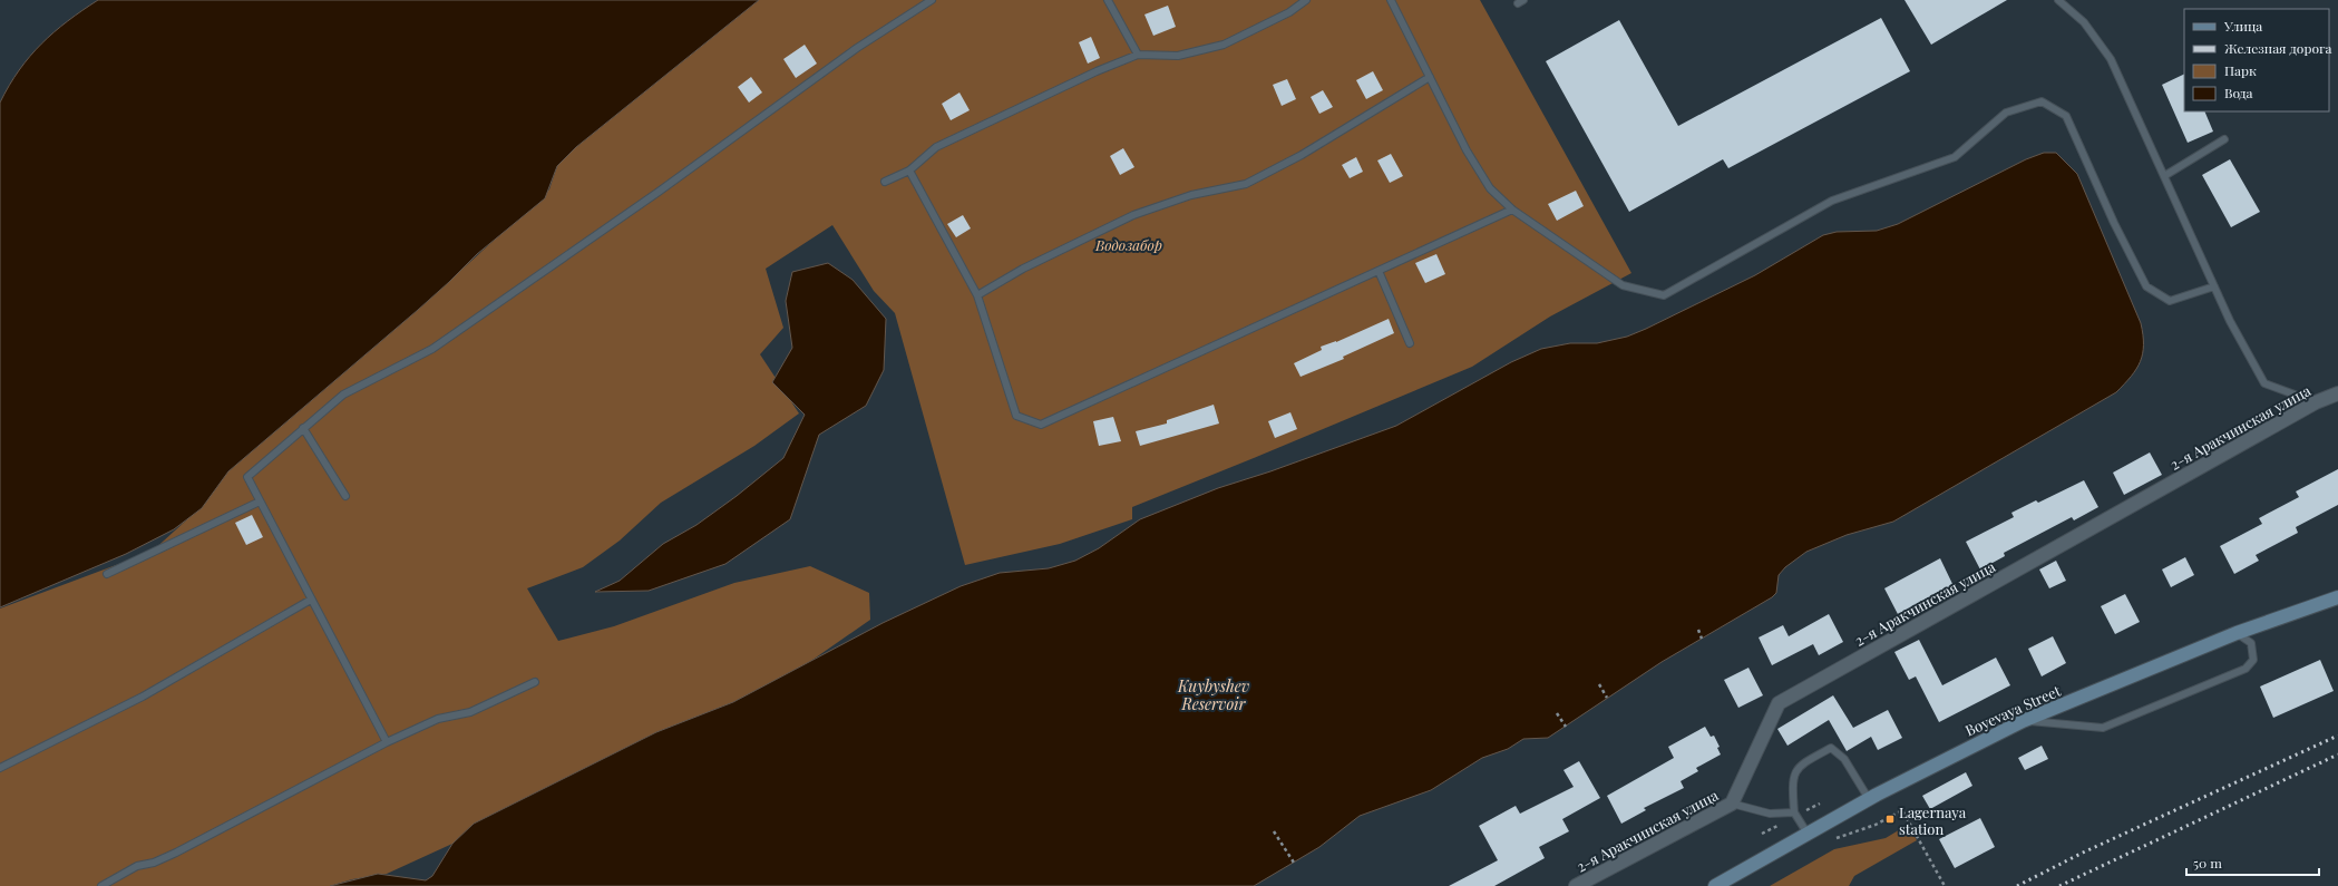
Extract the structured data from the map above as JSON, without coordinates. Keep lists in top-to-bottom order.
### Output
{
  "streets": {
    "main road": ["Boyevaya Street"],
    "street": ["2-я Аракчинская улица"]
  },
  "water": ["Kuybyshev Reservoir"],
  "parks": ["Водозабор"],
  "places": {
    "transit": ["Lagernaya station"]
  },
  "legend": [
    "Улица",
    "Железная дорога",
    "Парк",
    "Вода"
  ],
  "scale_bar": "50 m"
}
